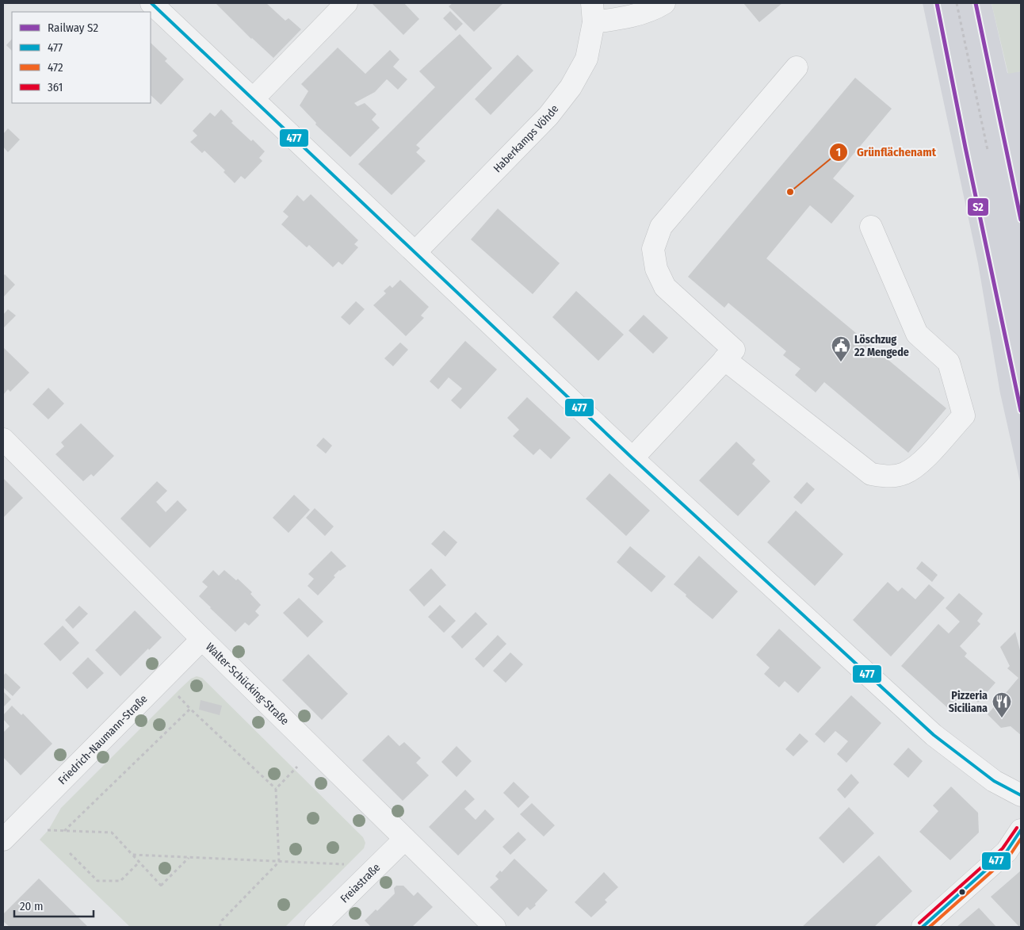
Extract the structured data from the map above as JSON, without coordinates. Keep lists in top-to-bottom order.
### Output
{
  "streets": {
    "street": [
      "Haberkamps Vöhde",
      "Walter-Schücking-Straße",
      "Friedrich-Naumann-Straße",
      "Freiastraße"
    ]
  },
  "crossings": [
    ["Walter-Schücking-Straße", "Friedrich-Naumann-Straße"],
    ["Walter-Schücking-Straße", "Freiastraße"]
  ],
  "places": {
    "other": ["Grünflächenamt"],
    "public building": ["Löschzug 22 Mengede"],
    "restaurant": ["Pizzeria Siciliana"]
  },
  "lines": [
    "rail line S2",
    "transit line 477",
    "transit line 361",
    "transit line 472"
  ],
  "legend": [
    "Railway S2",
    "477",
    "472",
    "361"
  ],
  "scale_bar": "20 m"
}
